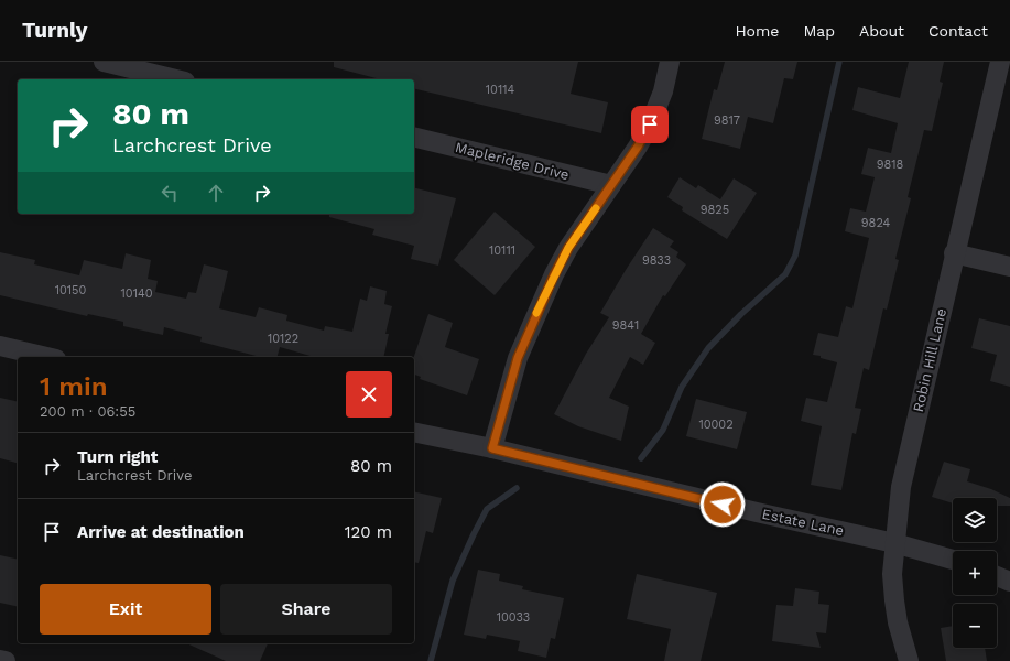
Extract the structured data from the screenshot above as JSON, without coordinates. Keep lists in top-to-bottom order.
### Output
{
  "streets": {
    "street": ["Mapleridge Drive", "Robin Hill Lane", "Estate Lane"]
  },
  "crossings": [
    ["Robin Hill Lane", "Estate Lane"]
  ],
  "house_numbers": [
    "10114",
    "9817",
    "9818",
    "9825",
    "9824",
    "10111",
    "9833",
    "10150",
    "10140",
    "9841",
    "10122",
    "10002",
    "10033"
  ],
  "page": {
    "header": "Turnly",
    "nav": [
      "Home",
      "Map",
      "About",
      "Contact"
    ],
    "turn": ["80 m", "Larchcrest Drive"],
    "heading": ["1 min", "200 m · 06:55"],
    "list": [
      {
        "name": "Turn right",
        "note": "Larchcrest Drive",
        "value": "80 m"
      },
      {
        "name": "Arrive at destination",
        "value": "120 m"
      }
    ],
    "map_buttons": ["+", "−"],
    "buttons": ["Exit", "Share"]
  }
}
